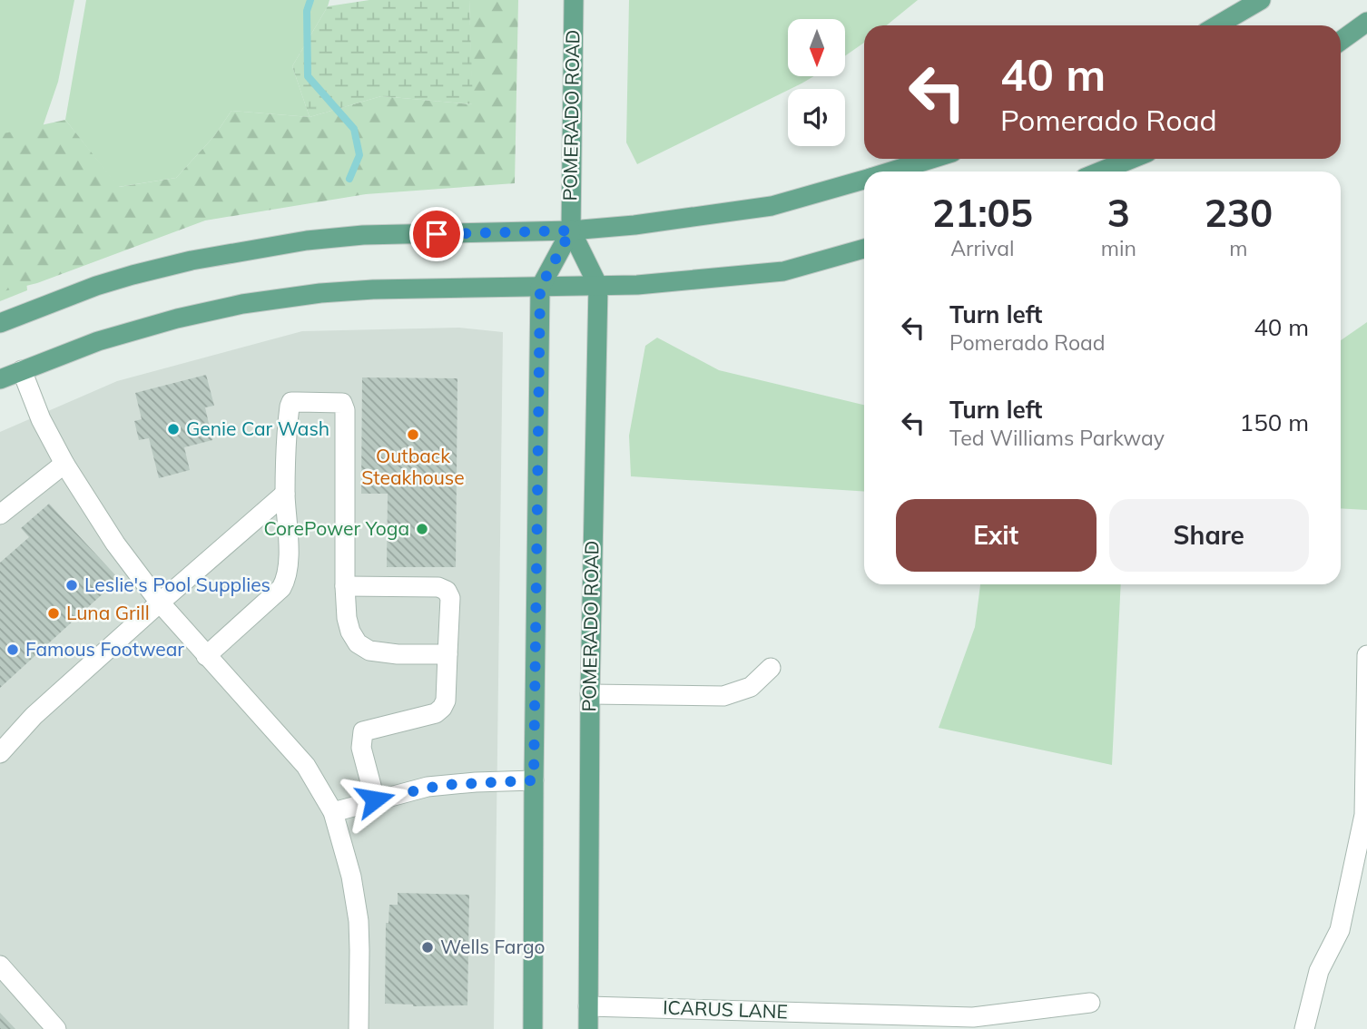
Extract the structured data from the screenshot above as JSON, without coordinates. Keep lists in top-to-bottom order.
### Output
{
  "streets": {
    "main road": ["POMERADO ROAD"],
    "street": ["ICARUS LANE"]
  },
  "crossings": [
    ["POMERADO ROAD", "ICARUS LANE"]
  ],
  "places": [
    "Genie Car Wash",
    "Outback Steakhouse",
    "CorePower Yoga",
    "Leslie's Pool Supplies",
    "Luna Grill",
    "Famous Footwear",
    "Wells Fargo"
  ],
  "north": "bottom",
  "page": {
    "turn": ["40 m", "Pomerado Road"],
    "eta": [
      "21:05",
      "Arrival",
      "3",
      "min",
      "230",
      "m"
    ],
    "list": [
      {
        "name": "Turn left",
        "note": "Pomerado Road",
        "value": "40 m"
      },
      {
        "name": "Turn left",
        "note": "Ted Williams Parkway",
        "value": "150 m"
      }
    ],
    "buttons": ["Exit", "Share"]
  }
}
